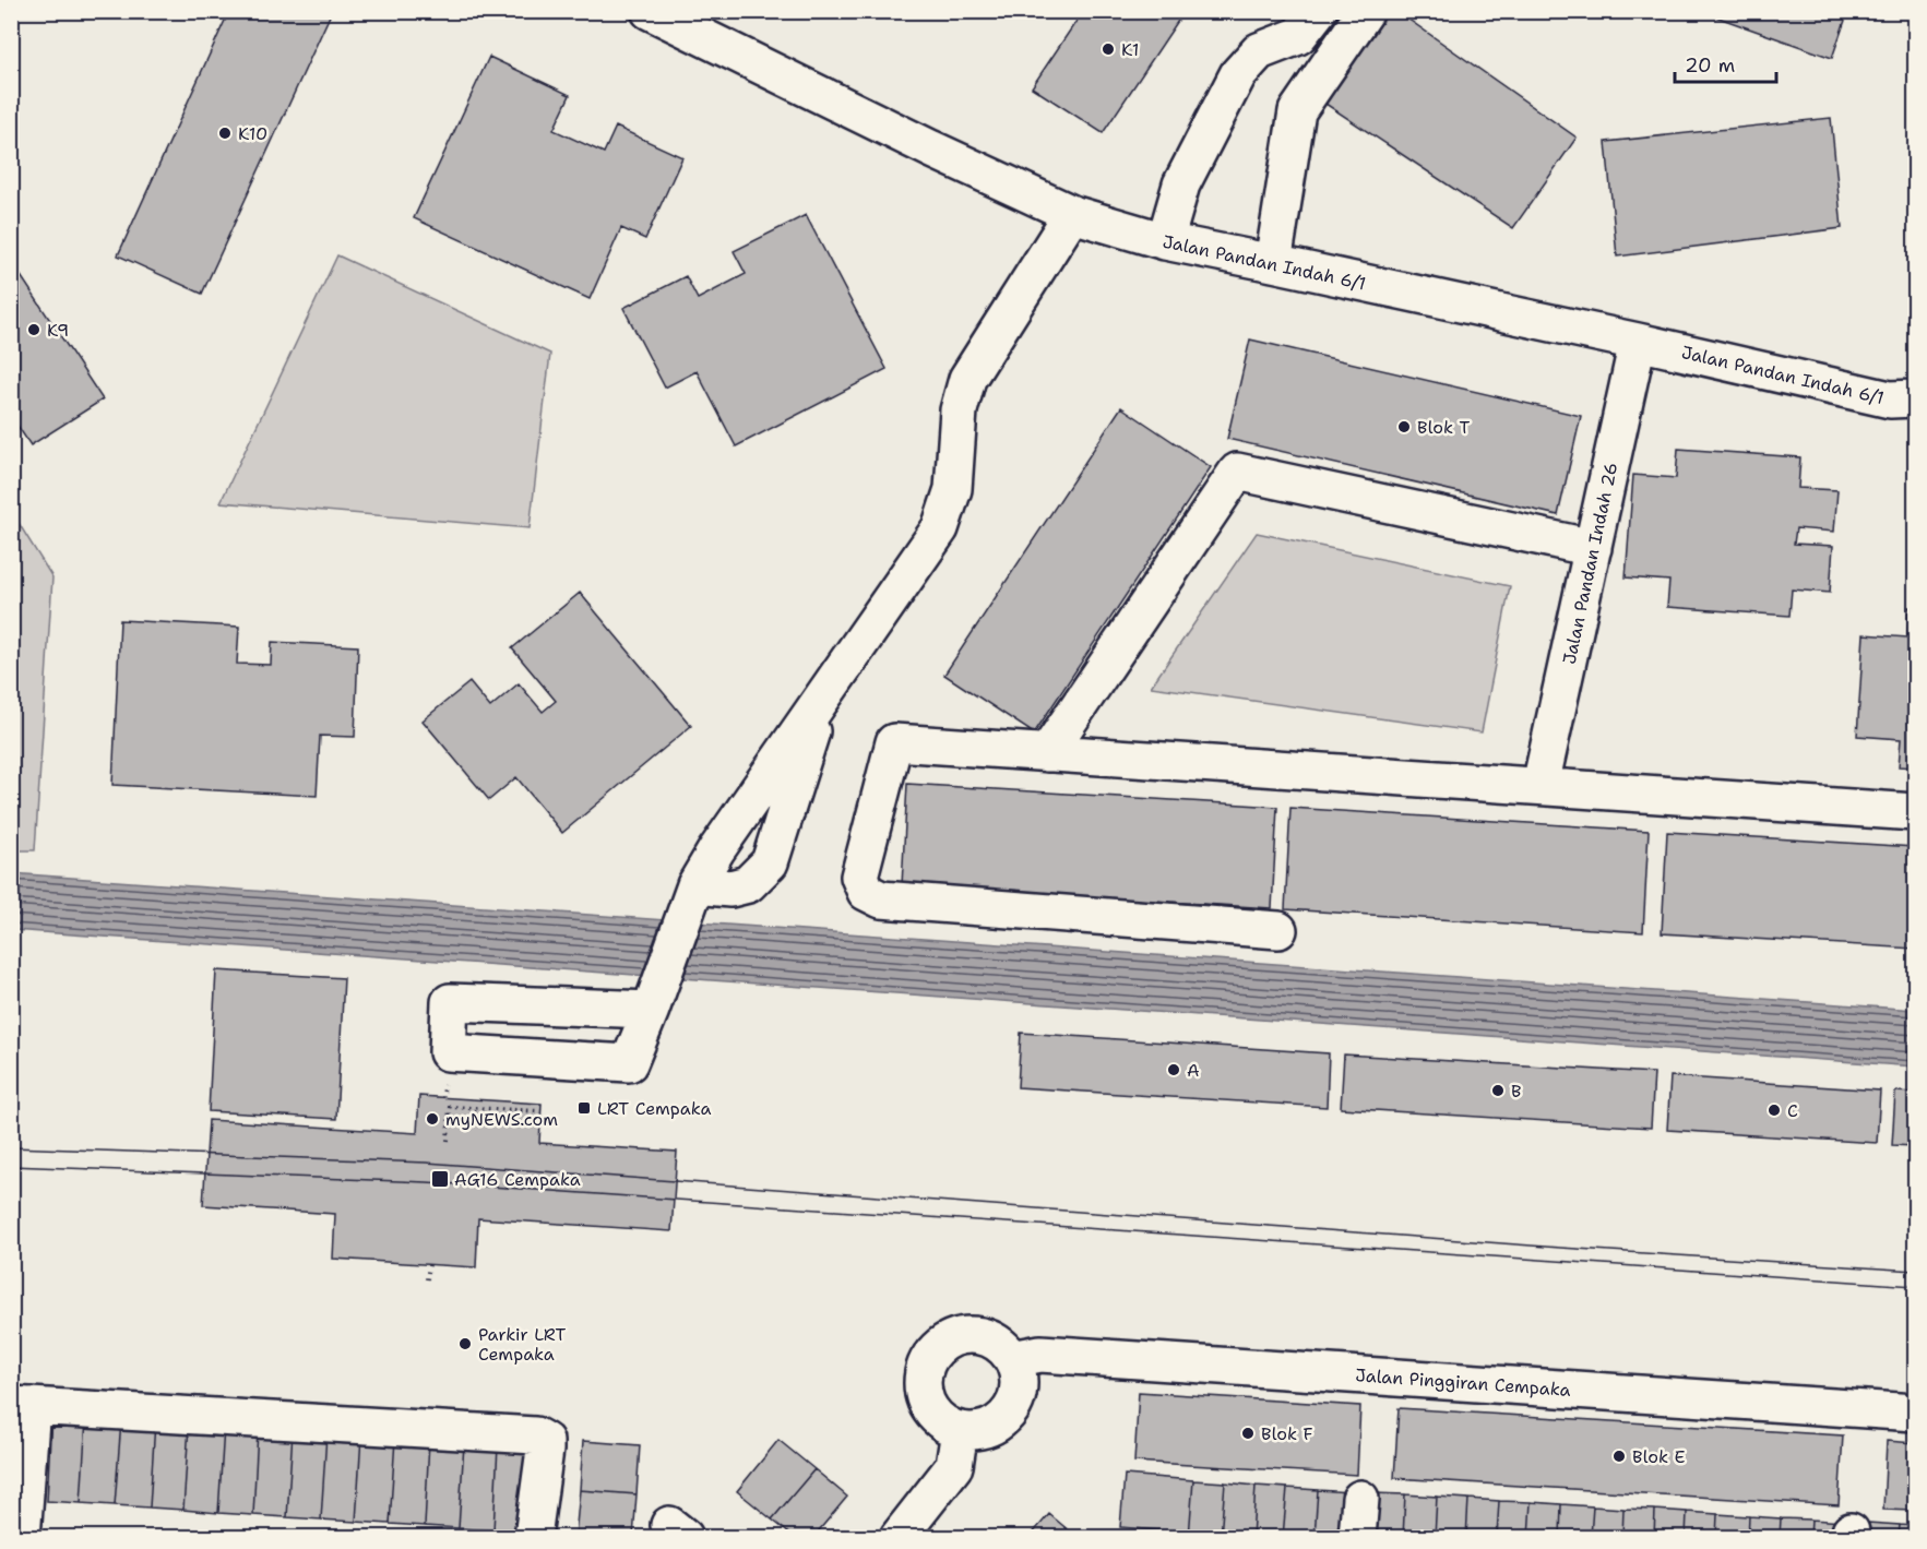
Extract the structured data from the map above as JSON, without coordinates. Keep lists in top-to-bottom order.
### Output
{
  "streets": {
    "street": ["Jalan Pandan Indah 6/1", "Jalan Pandan Indah 26", "Jalan Pinggiran Cempaka"]
  },
  "crossings": [
    ["Jalan Pandan Indah 6/1", "Jalan Pandan Indah 26"]
  ],
  "places": {
    "other": [
      "K1",
      "K10",
      "K9",
      "Blok T",
      "A",
      "B",
      "C",
      "myNEWS.com",
      "Parkir LRT Cempaka",
      "Blok F",
      "Blok E"
    ],
    "transit": ["LRT Cempaka", "AG16 Cempaka"]
  },
  "scale_bar": "20 m"
}
